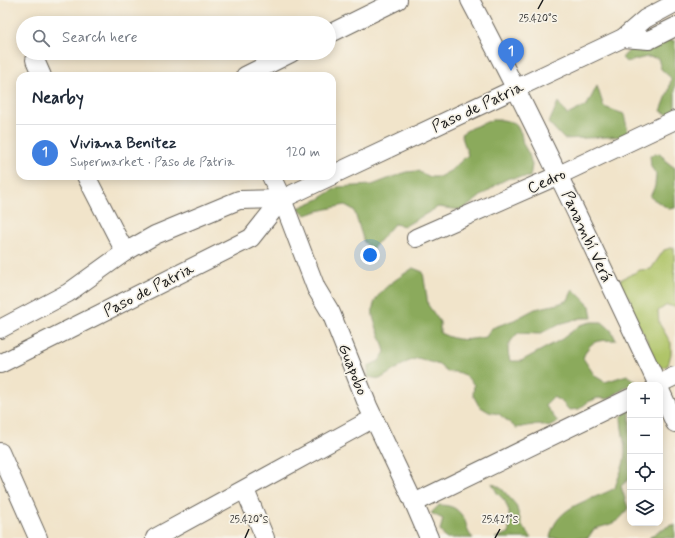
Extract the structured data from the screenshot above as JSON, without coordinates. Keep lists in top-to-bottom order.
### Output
{
  "streets": {
    "street": [
      "Paso de Patria",
      "Cedro",
      "Panambí Verá",
      "Guapobo"
    ]
  },
  "crossings": [
    ["Paso de Patria", "Panambí Verá"],
    ["Paso de Patria", "Guapobo"],
    ["Cedro", "Panambí Verá"]
  ],
  "page": {
    "search": "Search here",
    "pins": "1",
    "heading": "Nearby",
    "list": [
      {
        "mark": "1",
        "name": "Viviana Benitez",
        "note": "Supermarket · Paso de Patria",
        "value": "120 m"
      }
    ],
    "map_buttons": ["+", "−"]
  },
  "coordinates": ["25.420°S", "25.421°S"]
}
